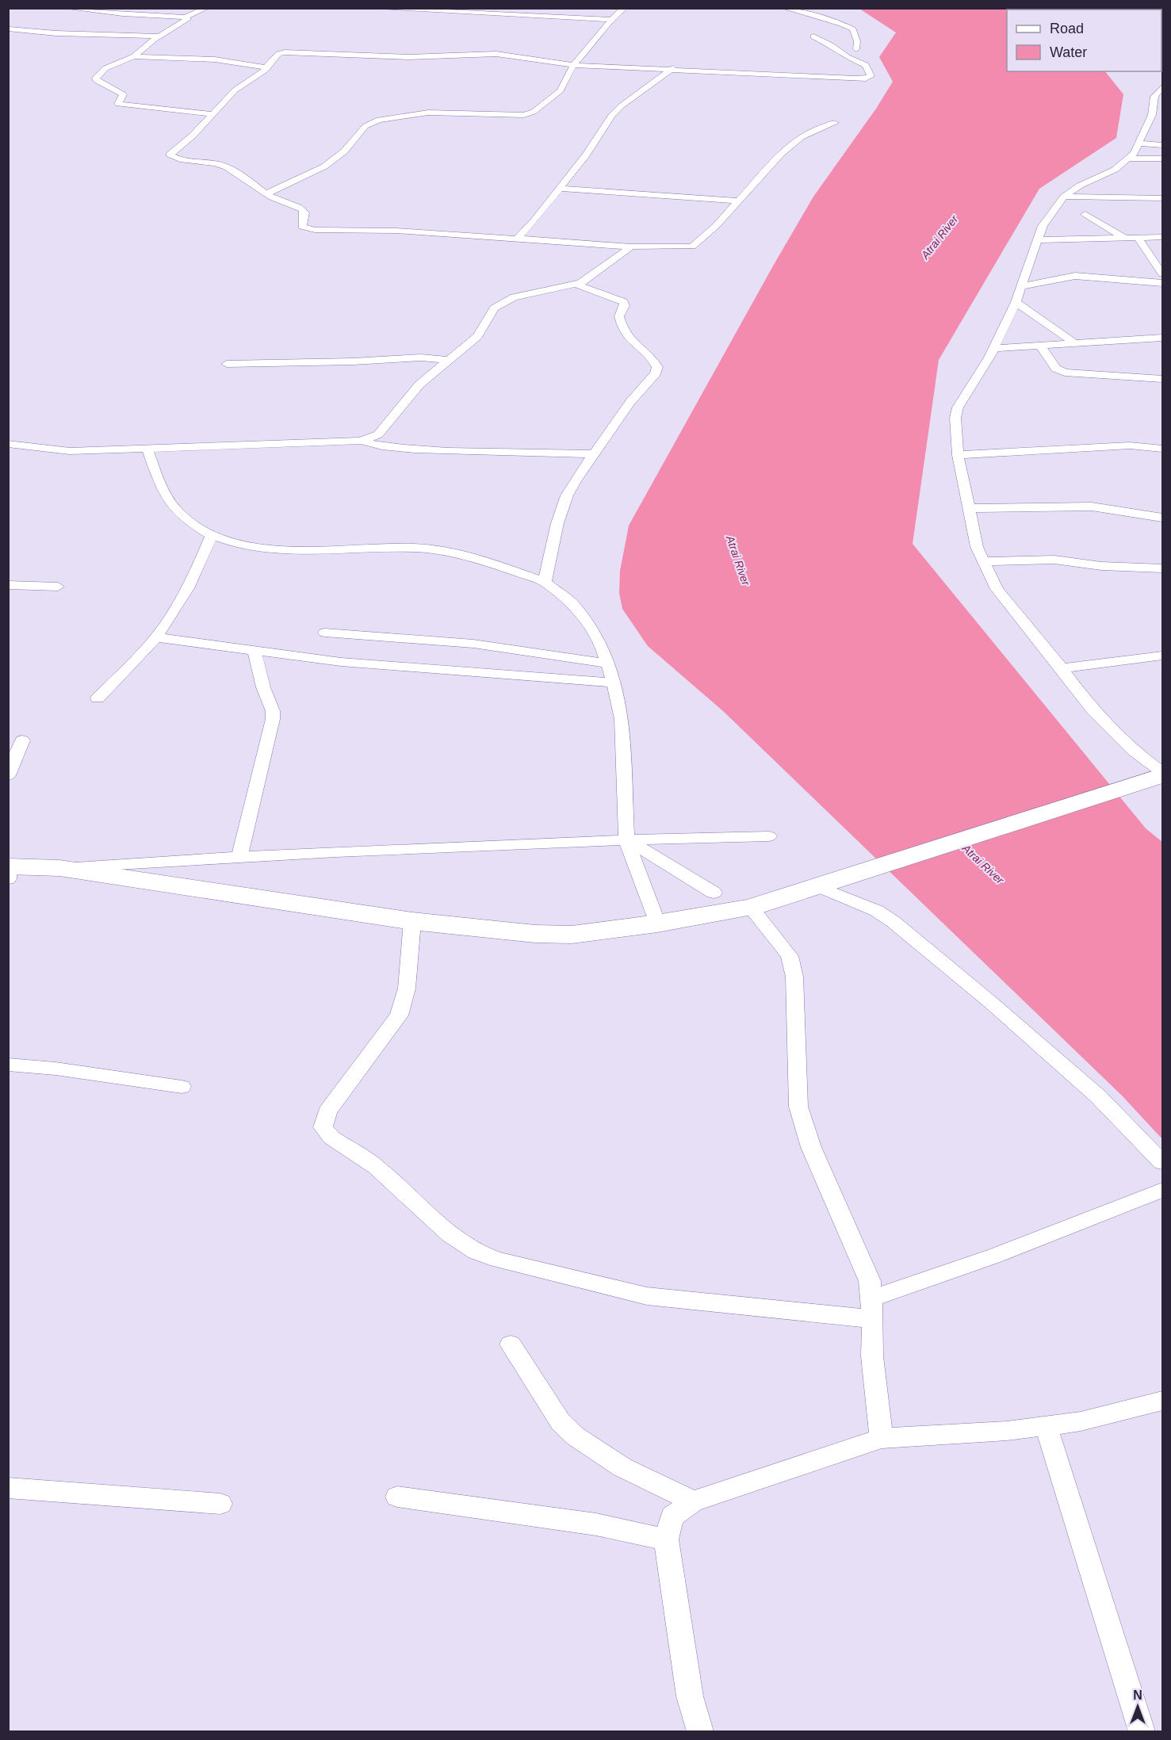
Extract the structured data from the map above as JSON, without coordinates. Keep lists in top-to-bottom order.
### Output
{
  "water": ["Atrai River"],
  "legend": ["Road", "Water"],
  "north": "top"
}
